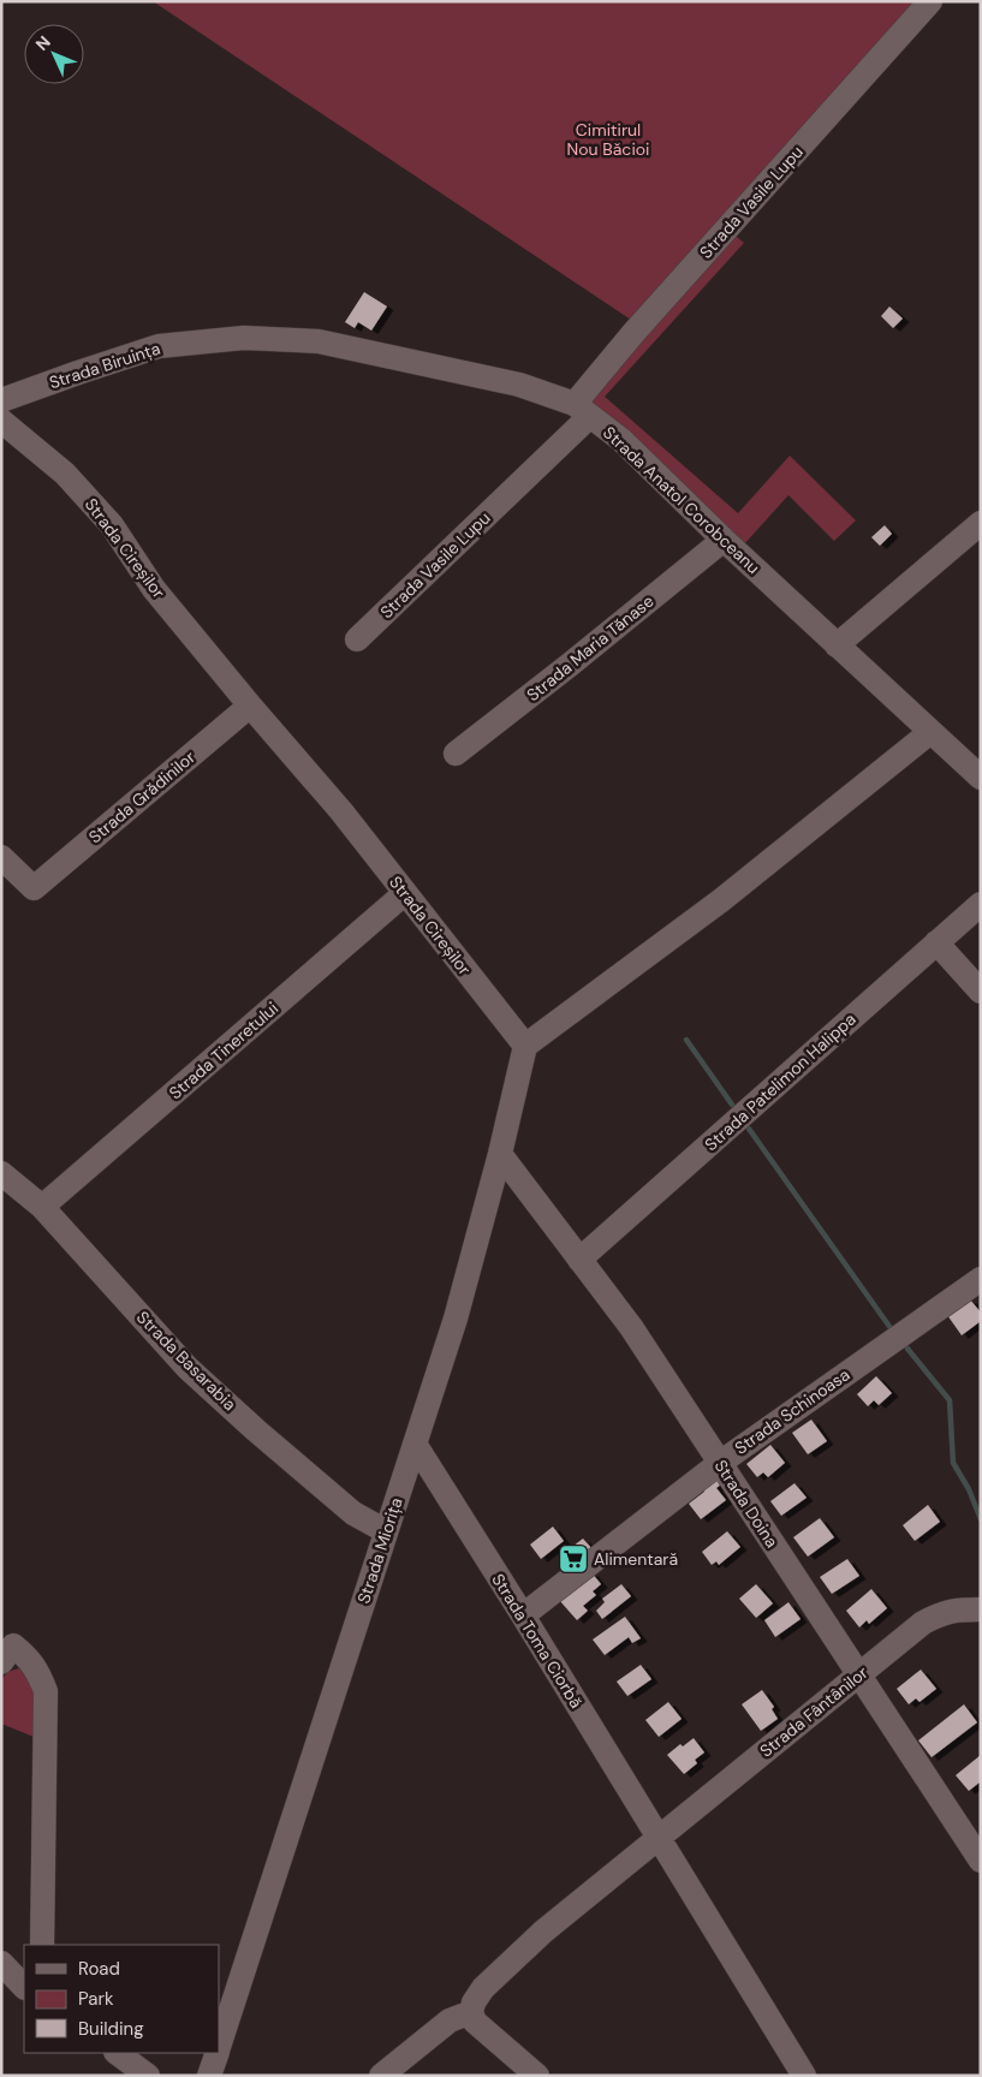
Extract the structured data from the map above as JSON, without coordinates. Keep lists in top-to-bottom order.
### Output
{
  "streets": {
    "street": [
      "Strada Vasile Lupu",
      "Strada Biruința",
      "Strada Anatol Corobceanu",
      "Strada Cireșilor",
      "Strada Maria Tănase",
      "Strada Grădinilor",
      "Strada Tineretului",
      "Strada Patelimon Halippa",
      "Strada Basarabia",
      "Strada Schinoasa",
      "Strada Doina",
      "Strada Miorița",
      "Strada Toma Ciorbă",
      "Strada Fântânilor"
    ]
  },
  "crossings": [
    ["Strada Vasile Lupu", "Strada Anatol Corobceanu"],
    ["Strada Biruința", "Strada Anatol Corobceanu"],
    ["Strada Anatol Corobceanu", "Strada Maria Tănase"],
    ["Strada Cireșilor", "Strada Grădinilor"],
    ["Strada Cireșilor", "Strada Tineretului"],
    ["Strada Cireșilor", "Strada Miorița"],
    ["Strada Tineretului", "Strada Basarabia"],
    ["Strada Patelimon Halippa", "Strada Doina"],
    ["Strada Basarabia", "Strada Miorița"],
    ["Strada Schinoasa", "Strada Doina"],
    ["Strada Schinoasa", "Strada Toma Ciorbă"],
    ["Strada Doina", "Strada Miorița"],
    ["Strada Doina", "Strada Fântânilor"],
    ["Strada Miorița", "Strada Toma Ciorbă"],
    ["Strada Toma Ciorbă", "Strada Fântânilor"]
  ],
  "parks": ["Cimitirul Nou Băcioi"],
  "places": {
    "supermarket": ["Alimentară"]
  },
  "legend": ["Road", "Park", "Building"],
  "north": "top left"
}
